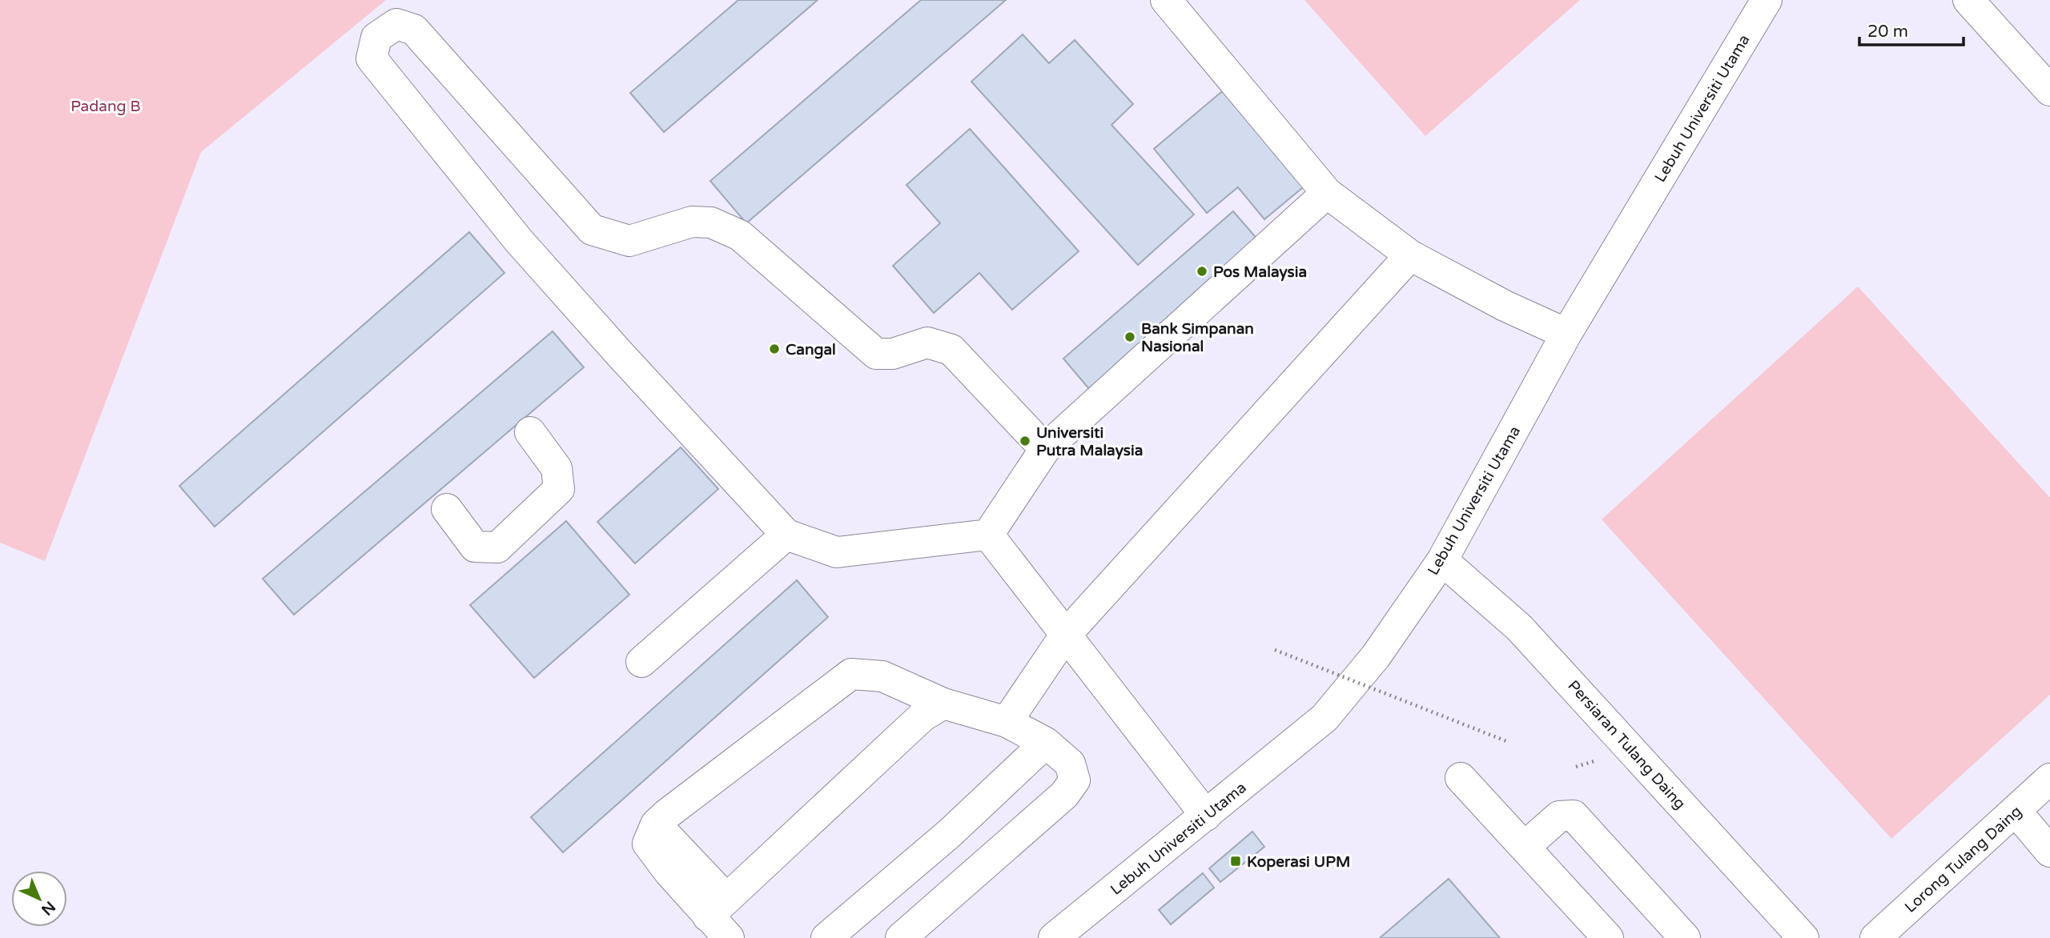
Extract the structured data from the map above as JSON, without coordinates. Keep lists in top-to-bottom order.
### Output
{
  "streets": {
    "street": ["Lebuh Universiti Utama", "Persiaran Tulang Daing", "Lorong Tulang Daing"]
  },
  "crossings": [
    ["Lebuh Universiti Utama", "Persiaran Tulang Daing"]
  ],
  "parks": ["Padang B"],
  "places": {
    "other": [
      "Pos Malaysia",
      "Bank Simpanan Nasional",
      "Cangal",
      "Universiti Putra Malaysia"
    ],
    "transit": ["Koperasi UPM"]
  },
  "scale_bar": "20 m",
  "north": "bottom right"
}
